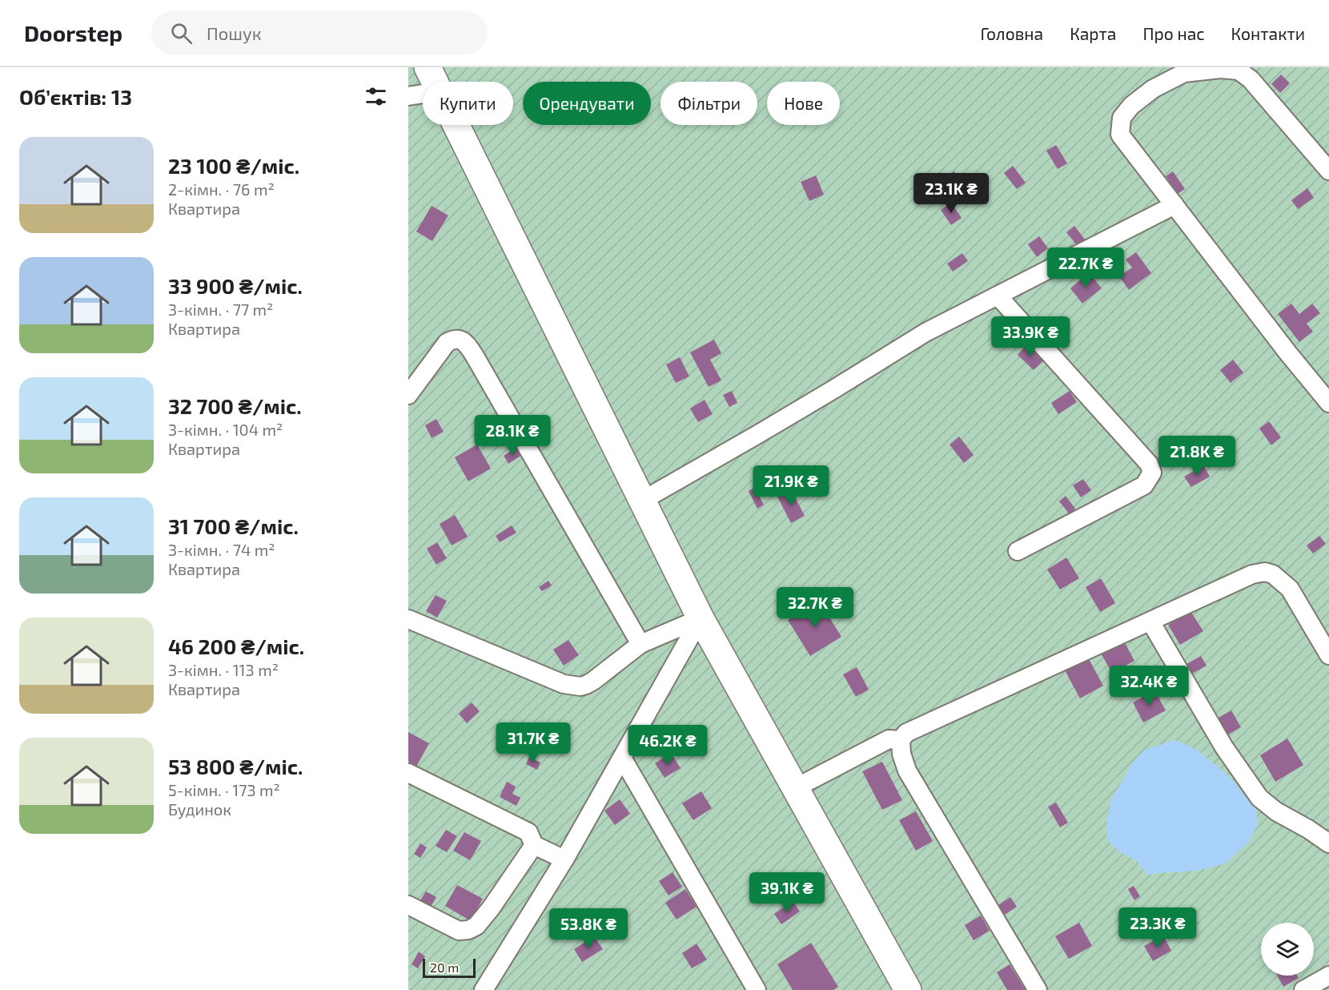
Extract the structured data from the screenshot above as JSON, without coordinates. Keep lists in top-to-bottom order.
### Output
{
  "scale_bar": "20 m",
  "page": {
    "header": "Doorstep",
    "search": "Пошук",
    "nav": [
      "Головна",
      "Карта",
      "Про нас",
      "Контакти"
    ],
    "heading": "Об’єктів: 13",
    "chip": [
      "Купити",
      "Орендувати",
      "Фільтри",
      "Нове"
    ],
    "list": [
      {
        "name": "23 100 ₴/міс.",
        "note": "2-кімн. · 76 m² · Квартира"
      },
      {
        "name": "33 900 ₴/міс.",
        "note": "3-кімн. · 77 m² · Квартира"
      },
      {
        "name": "32 700 ₴/міс.",
        "note": "3-кімн. · 104 m² · Квартира"
      },
      {
        "name": "31 700 ₴/міс.",
        "note": "3-кімн. · 74 m² · Квартира"
      },
      {
        "name": "46 200 ₴/міс.",
        "note": "3-кімн. · 113 m² · Квартира"
      },
      {
        "name": "53 800 ₴/міс.",
        "note": "5-кімн. · 173 m² · Будинок"
      }
    ],
    "price": [
      "23.1K ₴",
      "22.7K ₴",
      "33.9K ₴",
      "28.1K ₴",
      "21.8K ₴",
      "21.9K ₴",
      "32.7K ₴",
      "32.4K ₴",
      "31.7K ₴",
      "46.2K ₴",
      "39.1K ₴",
      "23.3K ₴",
      "53.8K ₴"
    ],
    "scale": "20 m"
  }
}
